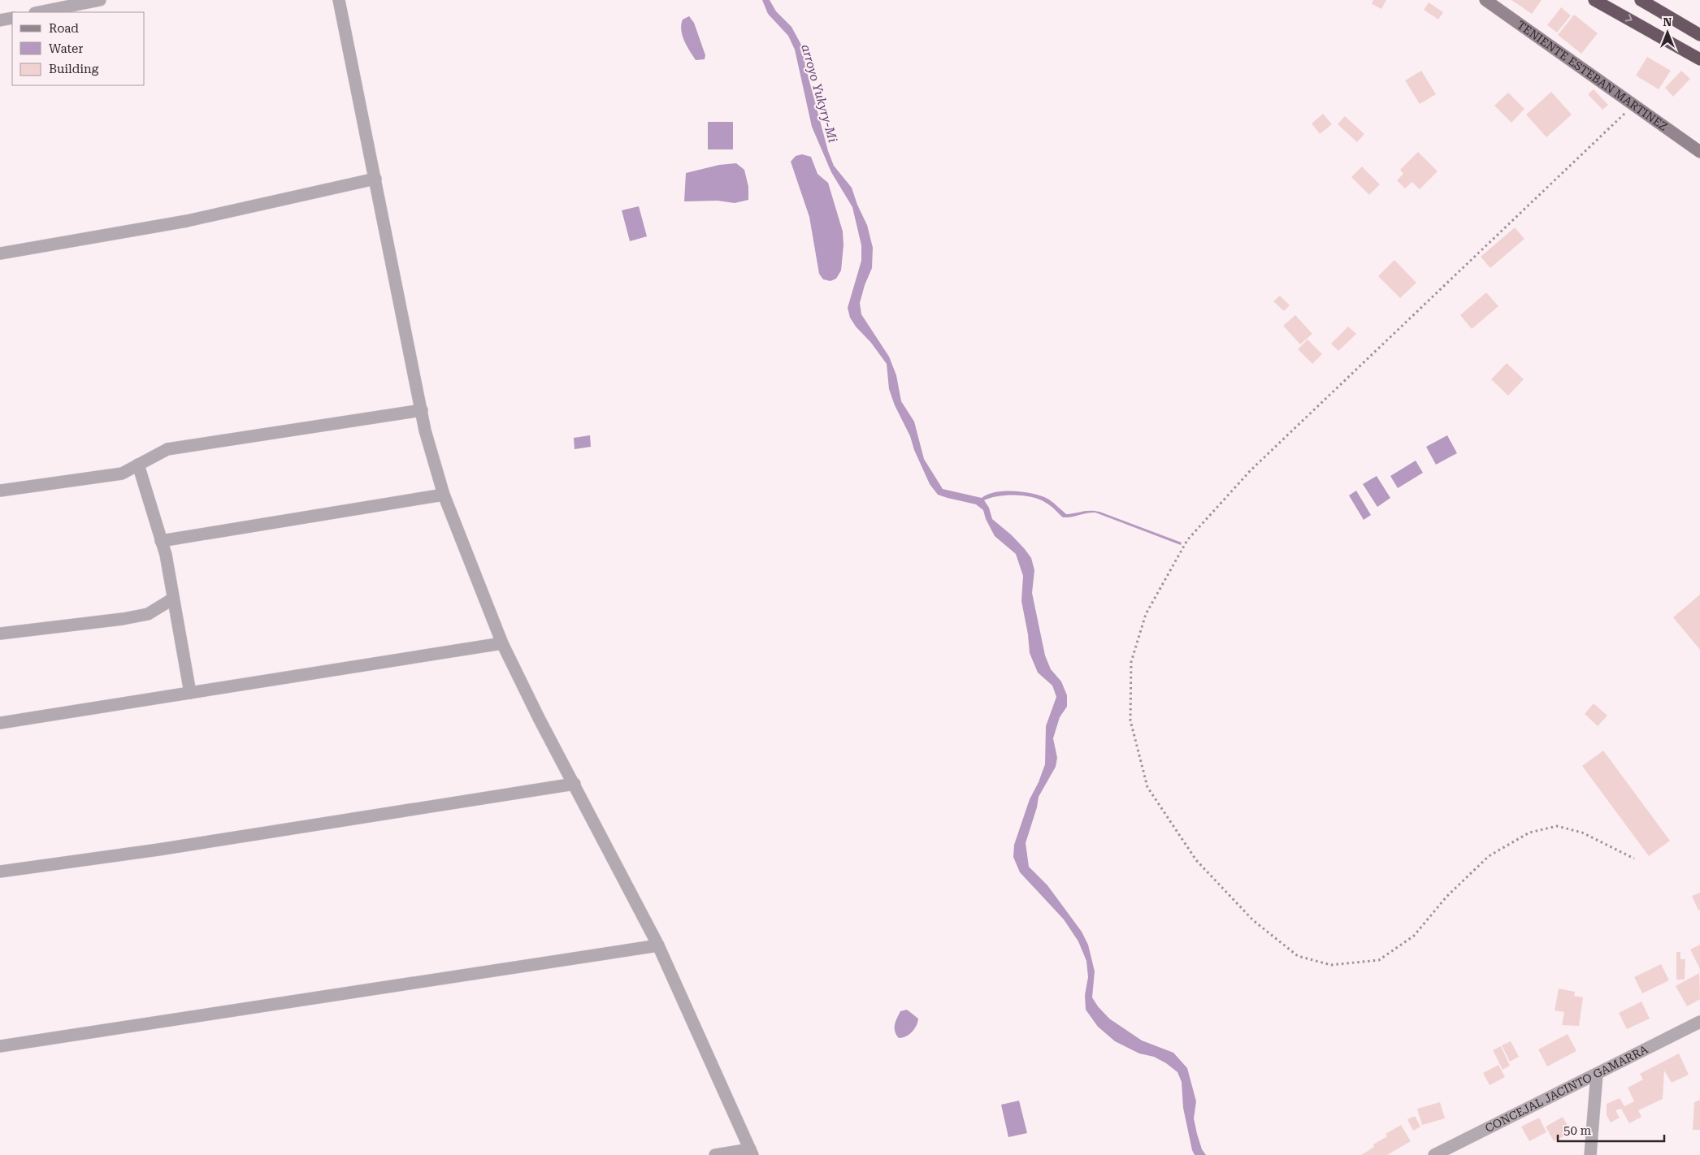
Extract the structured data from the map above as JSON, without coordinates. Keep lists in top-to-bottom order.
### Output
{
  "streets": {
    "street": ["TENIENTE ESTEBAN MARTINEZ", "CONCEJAL JACINTO GAMARRA"]
  },
  "water": ["arroyo Yukyry-Mi"],
  "legend": ["Road", "Water", "Building"],
  "scale_bar": "50 m",
  "north": "top"
}
